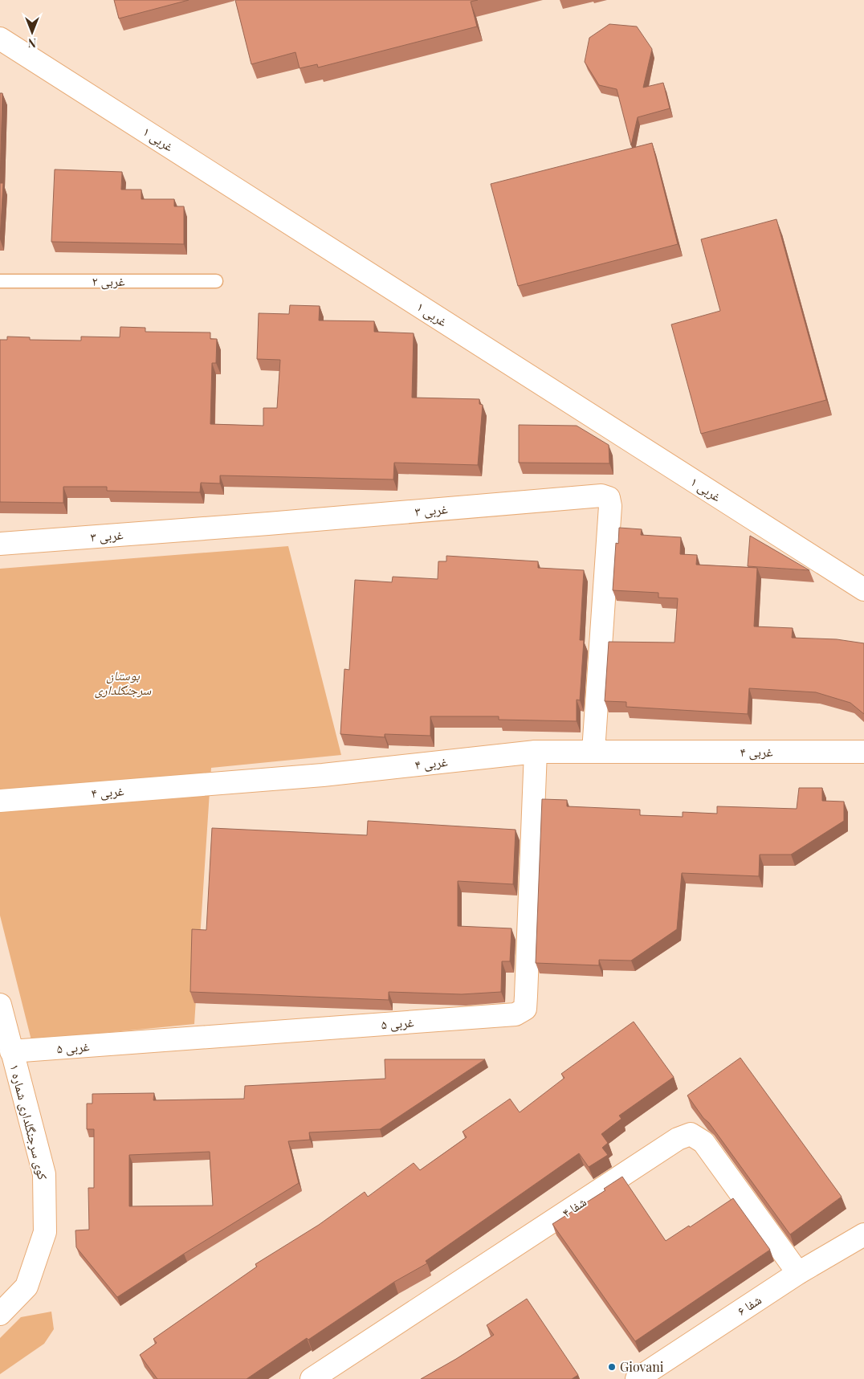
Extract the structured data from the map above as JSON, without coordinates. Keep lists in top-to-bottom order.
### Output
{
  "streets": {
    "street": [
      "غربی ۱",
      "غربی ۳",
      "غربی ۴",
      "غربی ۵",
      "کوی سرجنگلداری شماره ۱",
      "شفا ۴",
      "شفا ۶"
    ],
    "lane": ["غربی ۲"]
  },
  "crossings": [
    ["غربی ۳", "غربی ۴"],
    ["غربی ۴", "غربی ۵"],
    ["غربی ۵", "کوی سرجنگلداری شماره ۱"],
    ["شفا ۴", "شفا ۶"]
  ],
  "parks": ["بوستان سرجنگلداری"],
  "places": ["Giovani"],
  "north": "bottom"
}
